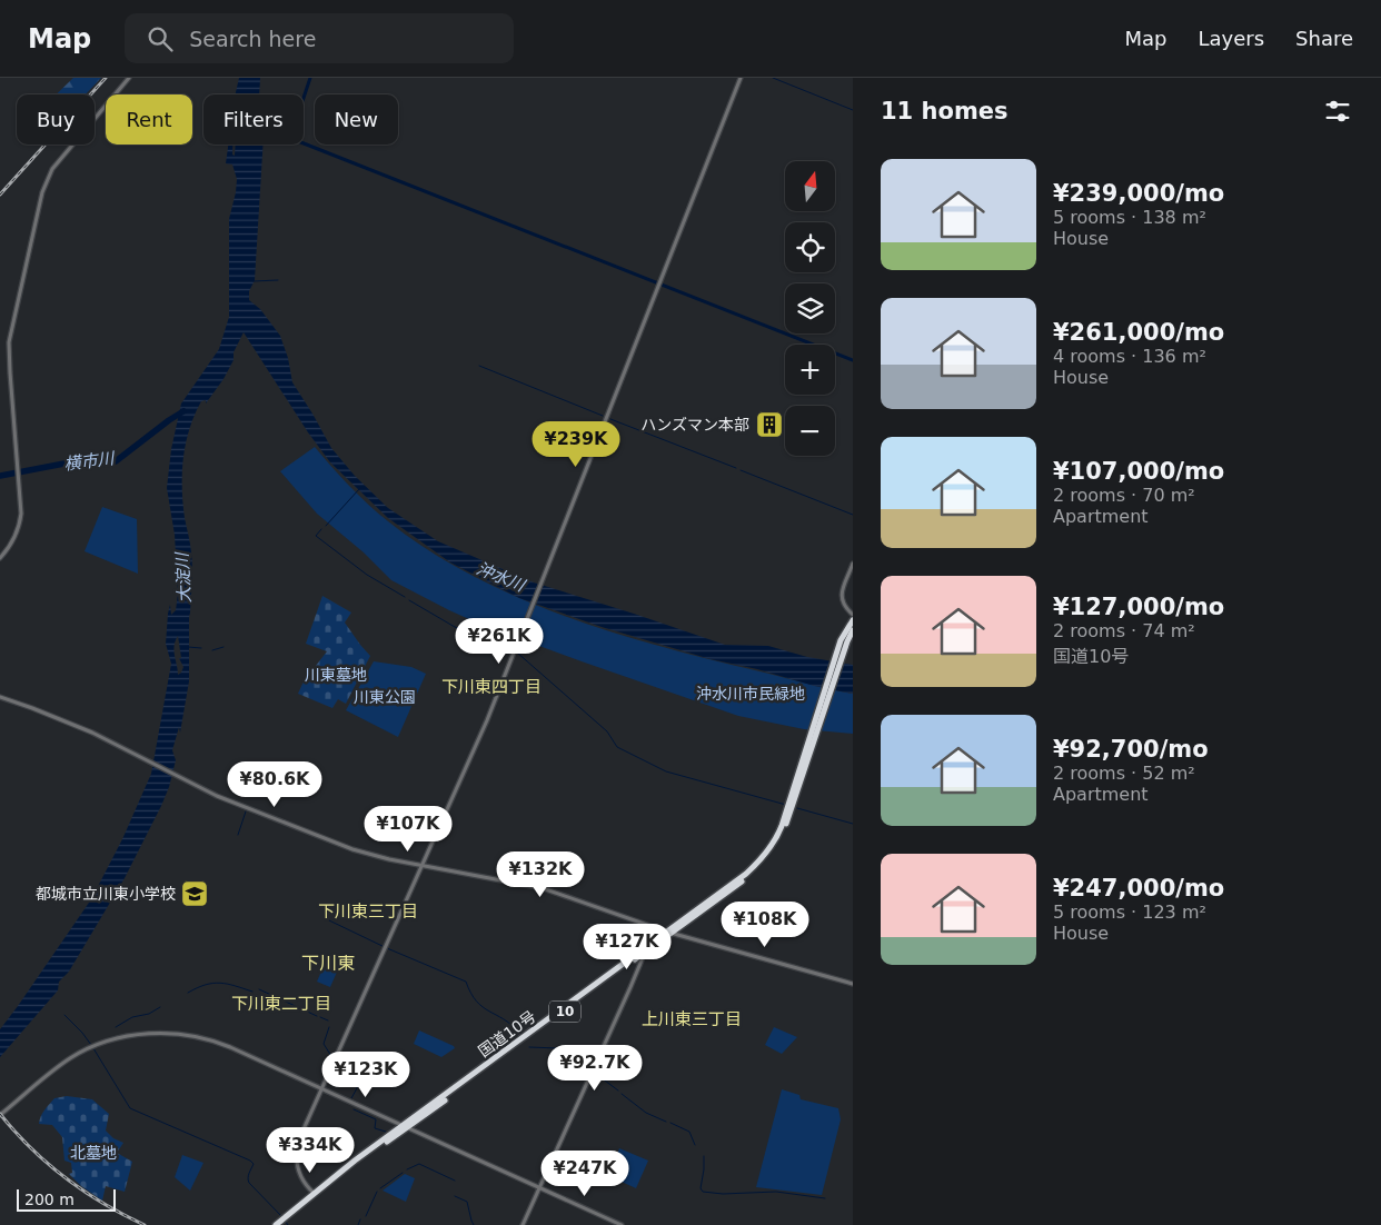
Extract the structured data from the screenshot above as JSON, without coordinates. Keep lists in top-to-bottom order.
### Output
{
  "streets": {
    "highway": ["10", "国道10号"]
  },
  "districts": [
    "下川東四丁目",
    "下川東三丁目",
    "下川東",
    "下川東二丁目",
    "上川東三丁目"
  ],
  "water": ["横市川", "沖水川", "大淀川"],
  "parks": [
    "川東墓地",
    "沖水川市民緑地",
    "川東公園",
    "北墓地"
  ],
  "places": {
    "building": ["ハンズマン本部"],
    "school or university": ["都城市立川東小学校"]
  },
  "scale_bar": "200 m",
  "north": "top",
  "page": {
    "header": "Map",
    "search": "Search here",
    "nav": ["Map", "Layers", "Share"],
    "heading": "11 homes",
    "chip": [
      "Buy",
      "Rent",
      "Filters",
      "New"
    ],
    "list": [
      {
        "name": "¥239,000/mo",
        "note": "5 rooms · 138 m² · House"
      },
      {
        "name": "¥261,000/mo",
        "note": "4 rooms · 136 m² · House"
      },
      {
        "name": "¥107,000/mo",
        "note": "2 rooms · 70 m² · Apartment"
      },
      {
        "name": "¥127,000/mo",
        "note": "2 rooms · 74 m² · 国道10号"
      },
      {
        "name": "¥92,700/mo",
        "note": "2 rooms · 52 m² · Apartment"
      },
      {
        "name": "¥247,000/mo",
        "note": "5 rooms · 123 m² · House"
      }
    ],
    "map_buttons": ["+", "−"],
    "price": [
      "¥239K",
      "¥261K",
      "¥80.6K",
      "¥107K",
      "¥132K",
      "¥108K",
      "¥127K",
      "¥92.7K",
      "¥123K",
      "¥334K",
      "¥247K"
    ],
    "scale": "200 m"
  }
}
